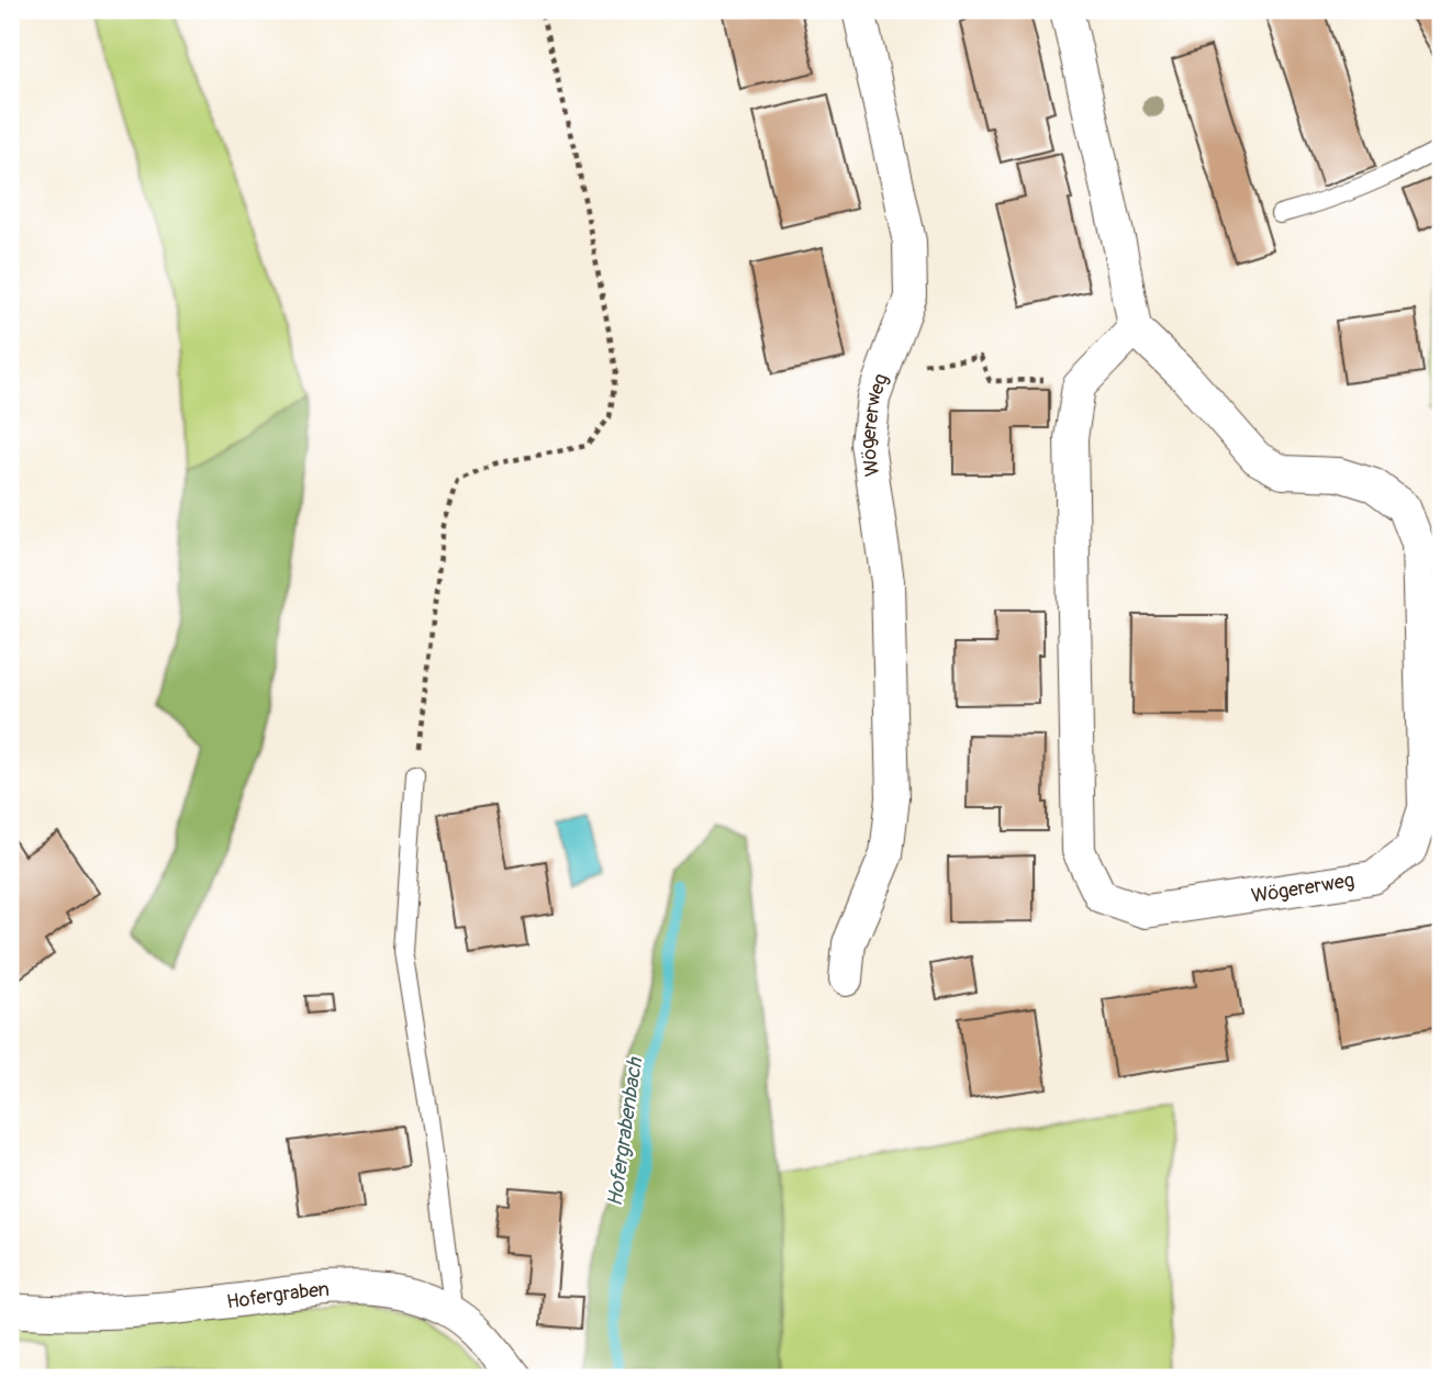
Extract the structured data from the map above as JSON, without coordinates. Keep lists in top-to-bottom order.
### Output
{
  "streets": {
    "street": ["Wögererweg", "Hofergraben"]
  },
  "water": ["Hofergrabenbach"]
}
